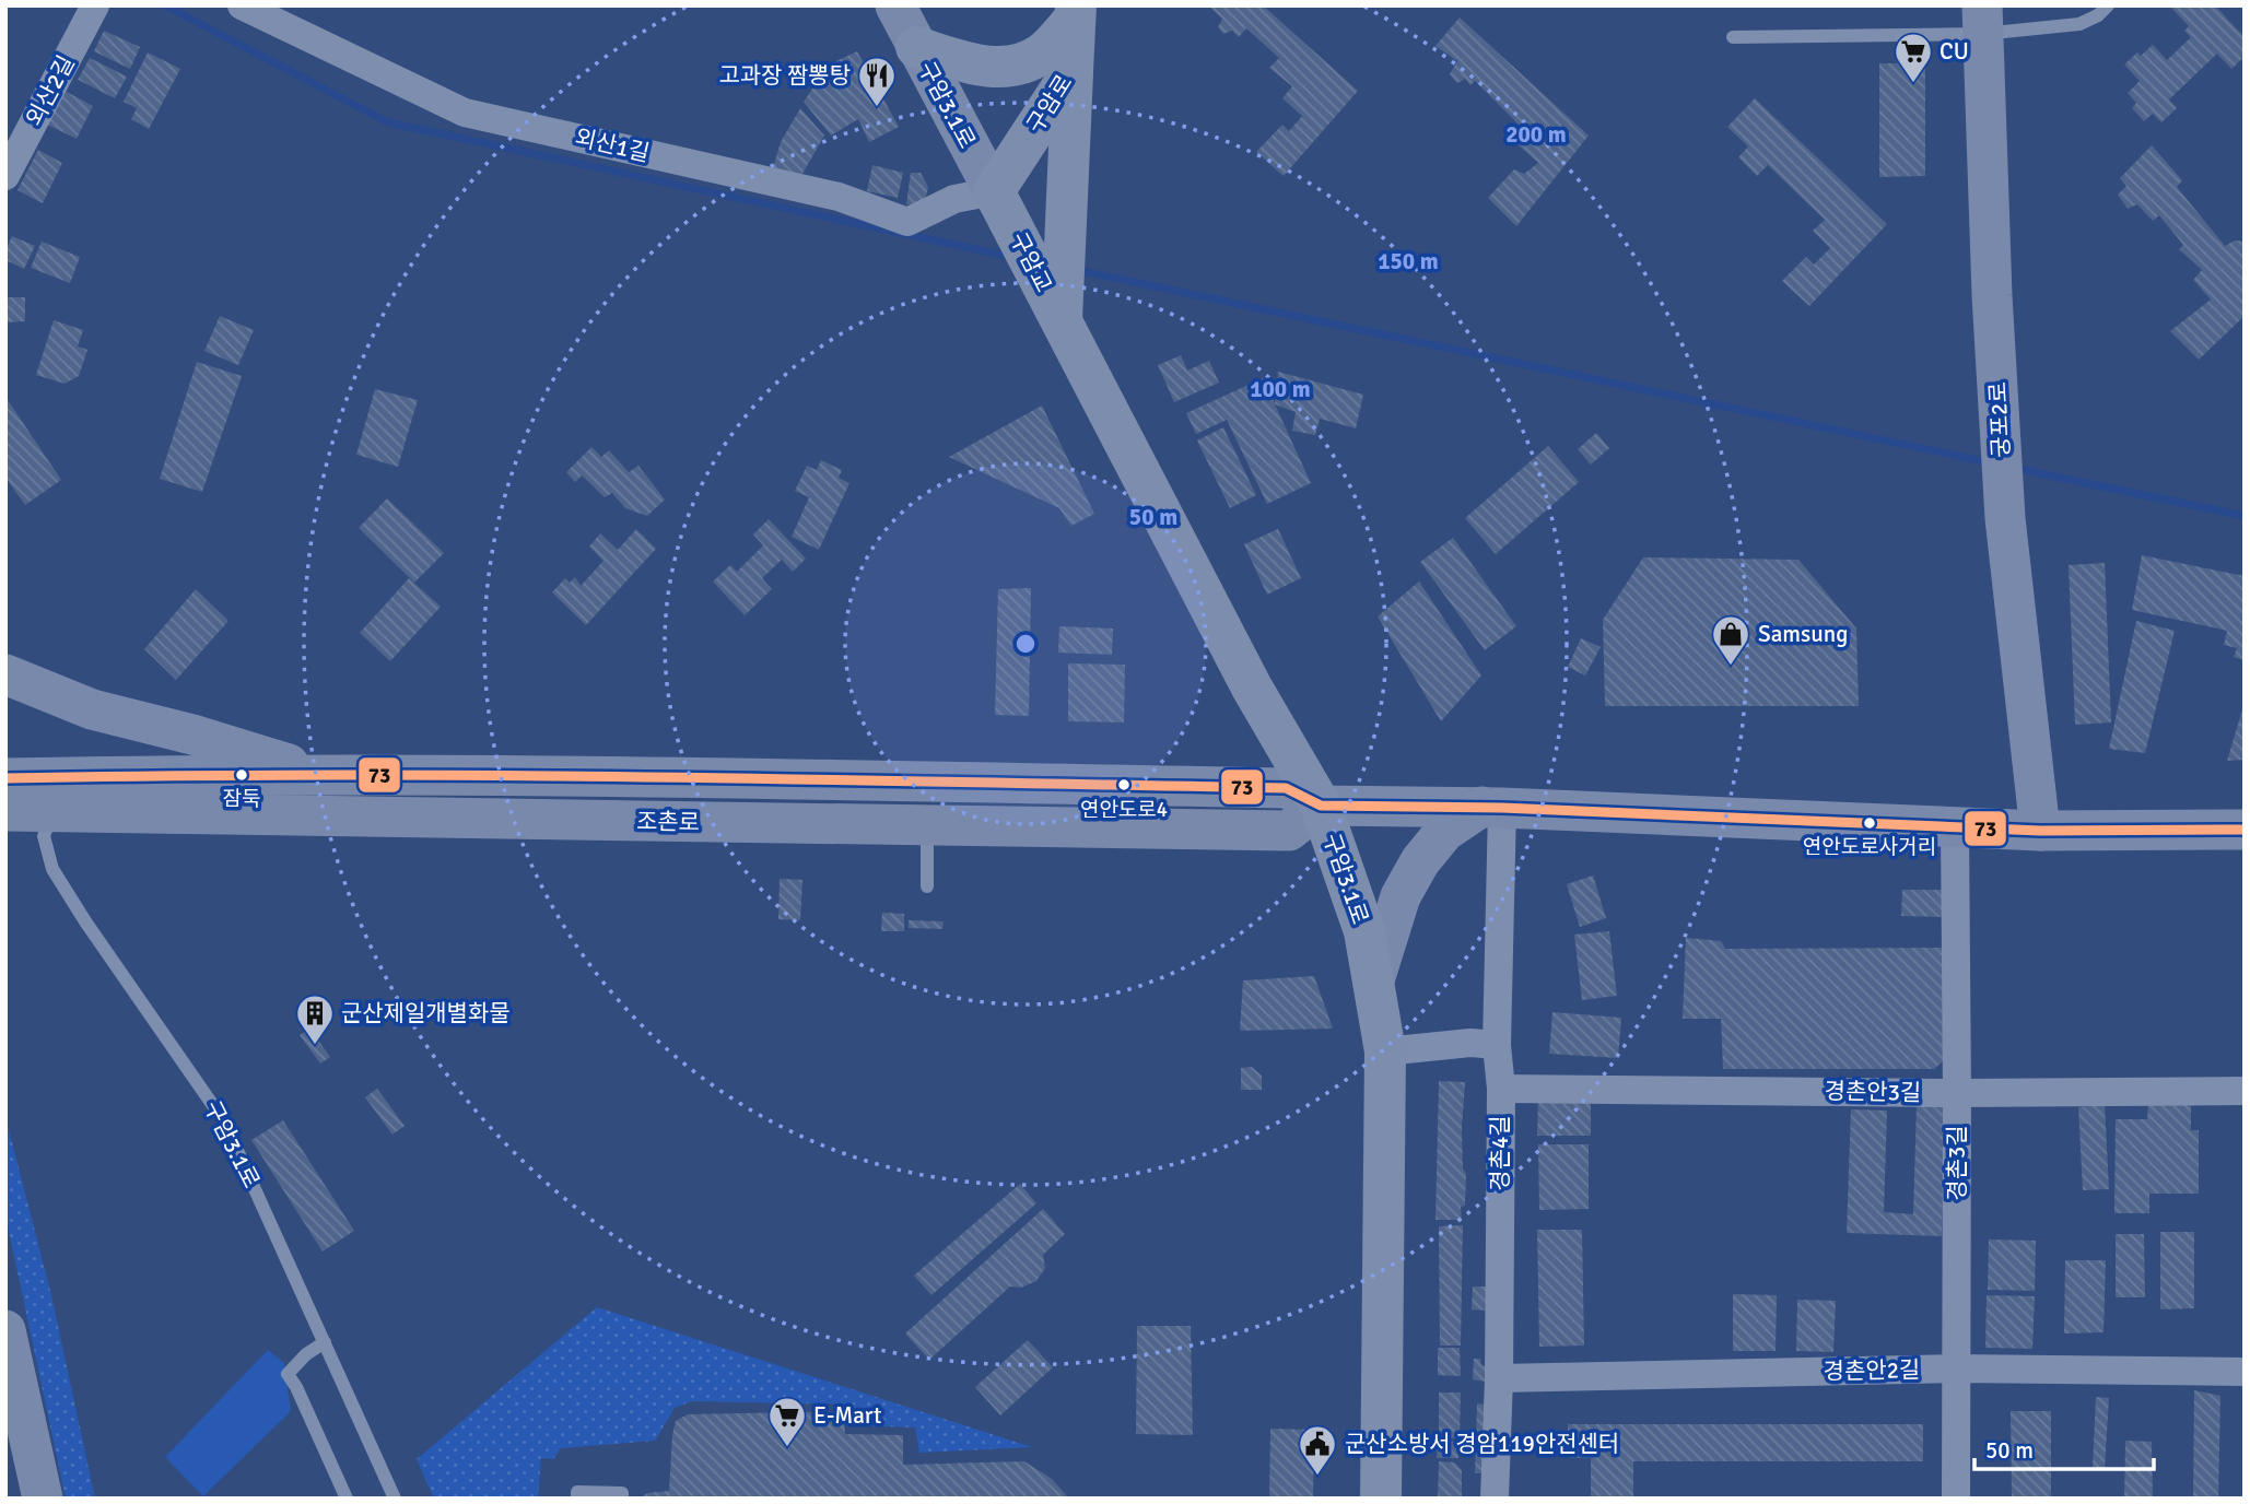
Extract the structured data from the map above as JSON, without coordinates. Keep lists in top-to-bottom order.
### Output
{
  "streets": {
    "main road": ["구암로", "구암3.1로", "구암교"],
    "street": [
      "외산2길",
      "외산1길",
      "궁포2로",
      "조촌로",
      "경촌안3길",
      "경촌4길",
      "경촌3길",
      "경촌안2길"
    ]
  },
  "crossings": [
    ["구암로", "구암3.1로"],
    ["구암로", "외산1길"],
    ["구암로", "구암교"],
    ["구암3.1로", "외산1길"],
    ["구암3.1로", "구암교"],
    ["구암3.1로", "조촌로"],
    ["외산1길", "구암교"],
    ["궁포2로", "조촌로"],
    ["조촌로", "경촌4길"],
    ["조촌로", "경촌3길"],
    ["경촌안3길", "경촌4길"],
    ["경촌안3길", "경촌3길"],
    ["경촌4길", "경촌안2길"],
    ["경촌3길", "경촌안2길"]
  ],
  "places": {
    "supermarket": ["CU", "E-Mart"],
    "restaurant": ["고과장 짬뽕탕"],
    "shop": ["Samsung"],
    "other": ["잠둑", "연안도로4", "연안도로사거리"],
    "building": ["군산제일개별화물"],
    "public building": ["군산소방서 경암119안전센터"]
  },
  "lines": ["transit line 73"],
  "scale_bar": "50 m",
  "rings": [
    "200 m",
    "150 m",
    "100 m",
    "50 m"
  ]
}
